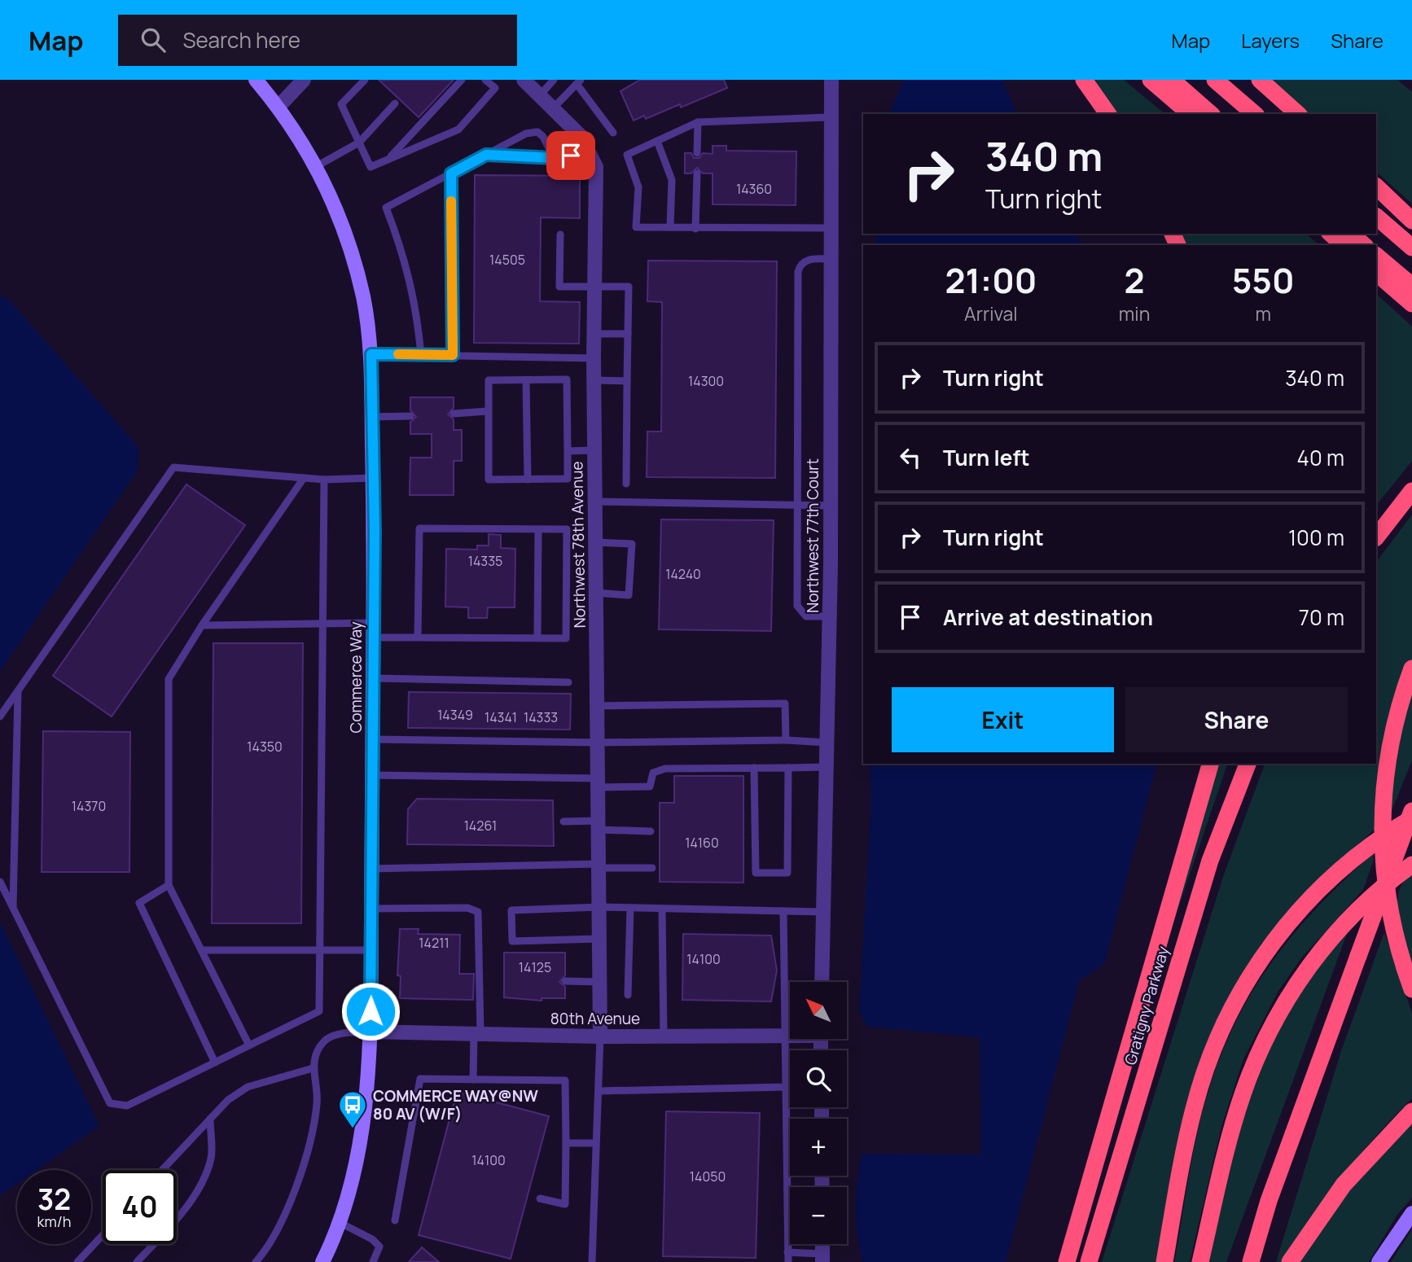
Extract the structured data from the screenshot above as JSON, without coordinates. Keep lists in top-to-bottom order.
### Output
{
  "streets": {
    "highway": ["Gratigny Parkway"],
    "street": [
      "Northwest 77th Court",
      "Northwest 78th Avenue",
      "Commerce Way",
      "80th Avenue"
    ]
  },
  "crossings": [
    ["Northwest 78th Avenue", "80th Avenue"],
    ["Commerce Way", "80th Avenue"]
  ],
  "places": {
    "bus stop": ["COMMERCE WAY@NW 80 AV (W/F)"]
  },
  "house_numbers": [
    "14360",
    "14505",
    "14300",
    "14335",
    "14240",
    "14349",
    "14341",
    "14333",
    "14350",
    "14370",
    "14261",
    "14160",
    "14211",
    "14100",
    "14125",
    "14100",
    "14050"
  ],
  "north": "top left",
  "page": {
    "header": "Map",
    "search": "Search here",
    "nav": ["Map", "Layers", "Share"],
    "turn": ["340 m", "Turn right"],
    "eta": [
      "21:00",
      "Arrival",
      "2",
      "min",
      "550",
      "m"
    ],
    "list": [
      {
        "name": "Turn right",
        "value": "340 m"
      },
      {
        "name": "Turn left",
        "value": "40 m"
      },
      {
        "name": "Turn right",
        "value": "100 m"
      },
      {
        "name": "Arrive at destination",
        "value": "70 m"
      }
    ],
    "buttons": ["Exit", "Share"],
    "map_buttons": ["+", "−"],
    "speed": "32 km/h",
    "limit": "40"
  }
}
